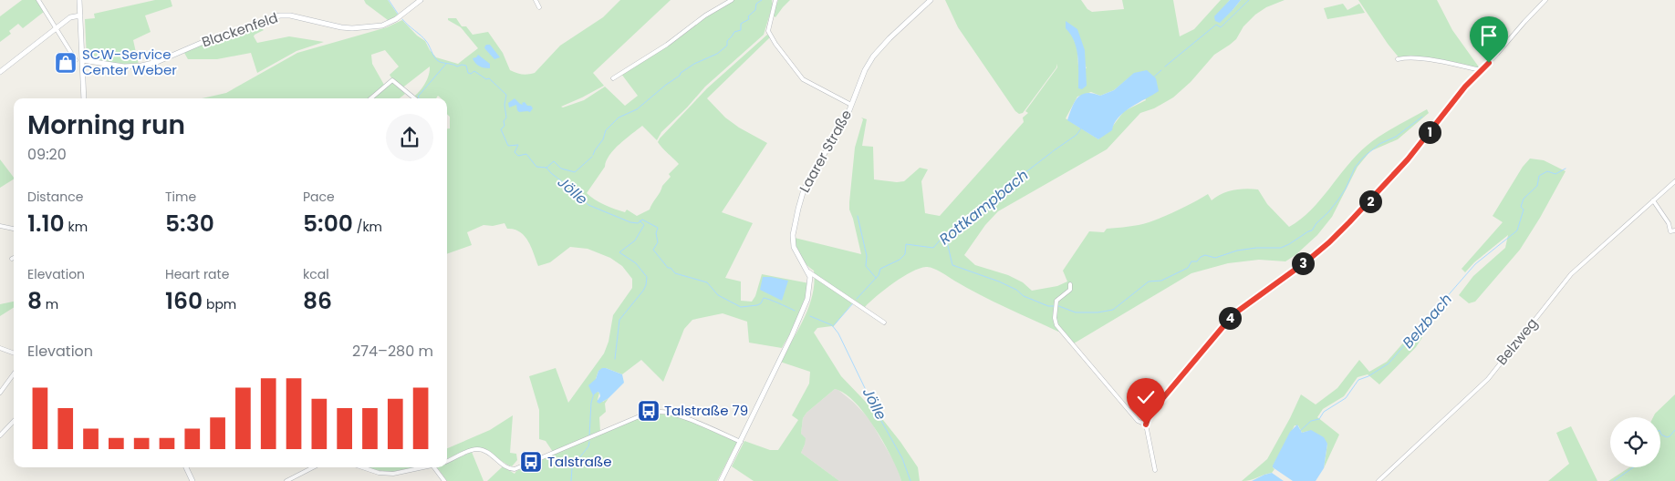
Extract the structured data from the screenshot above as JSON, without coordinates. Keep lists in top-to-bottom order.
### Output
{
  "streets": {
    "street": ["Blackenfeld", "Laarer Straße", "Belzweg"]
  },
  "water": ["Jölle", "Rottkampbach", "Belzbach"],
  "places": {
    "shop": ["SCW-Service Center Weber"],
    "bus stop": ["Talstraße 79", "Talstraße"]
  },
  "page": {
    "heading": ["Morning run", "09:20"],
    "pins": [
      "1",
      "2",
      "3",
      "4"
    ],
    "stats": [
      ["Distance", "1.10 km"],
      ["Time", "5:30"],
      ["Pace", "5:00 /km"],
      ["Elevation", "8 m"],
      ["Heart rate", "160 bpm"],
      ["kcal", "86"]
    ],
    "chart": ["Elevation", "274–280 m"]
  }
}
